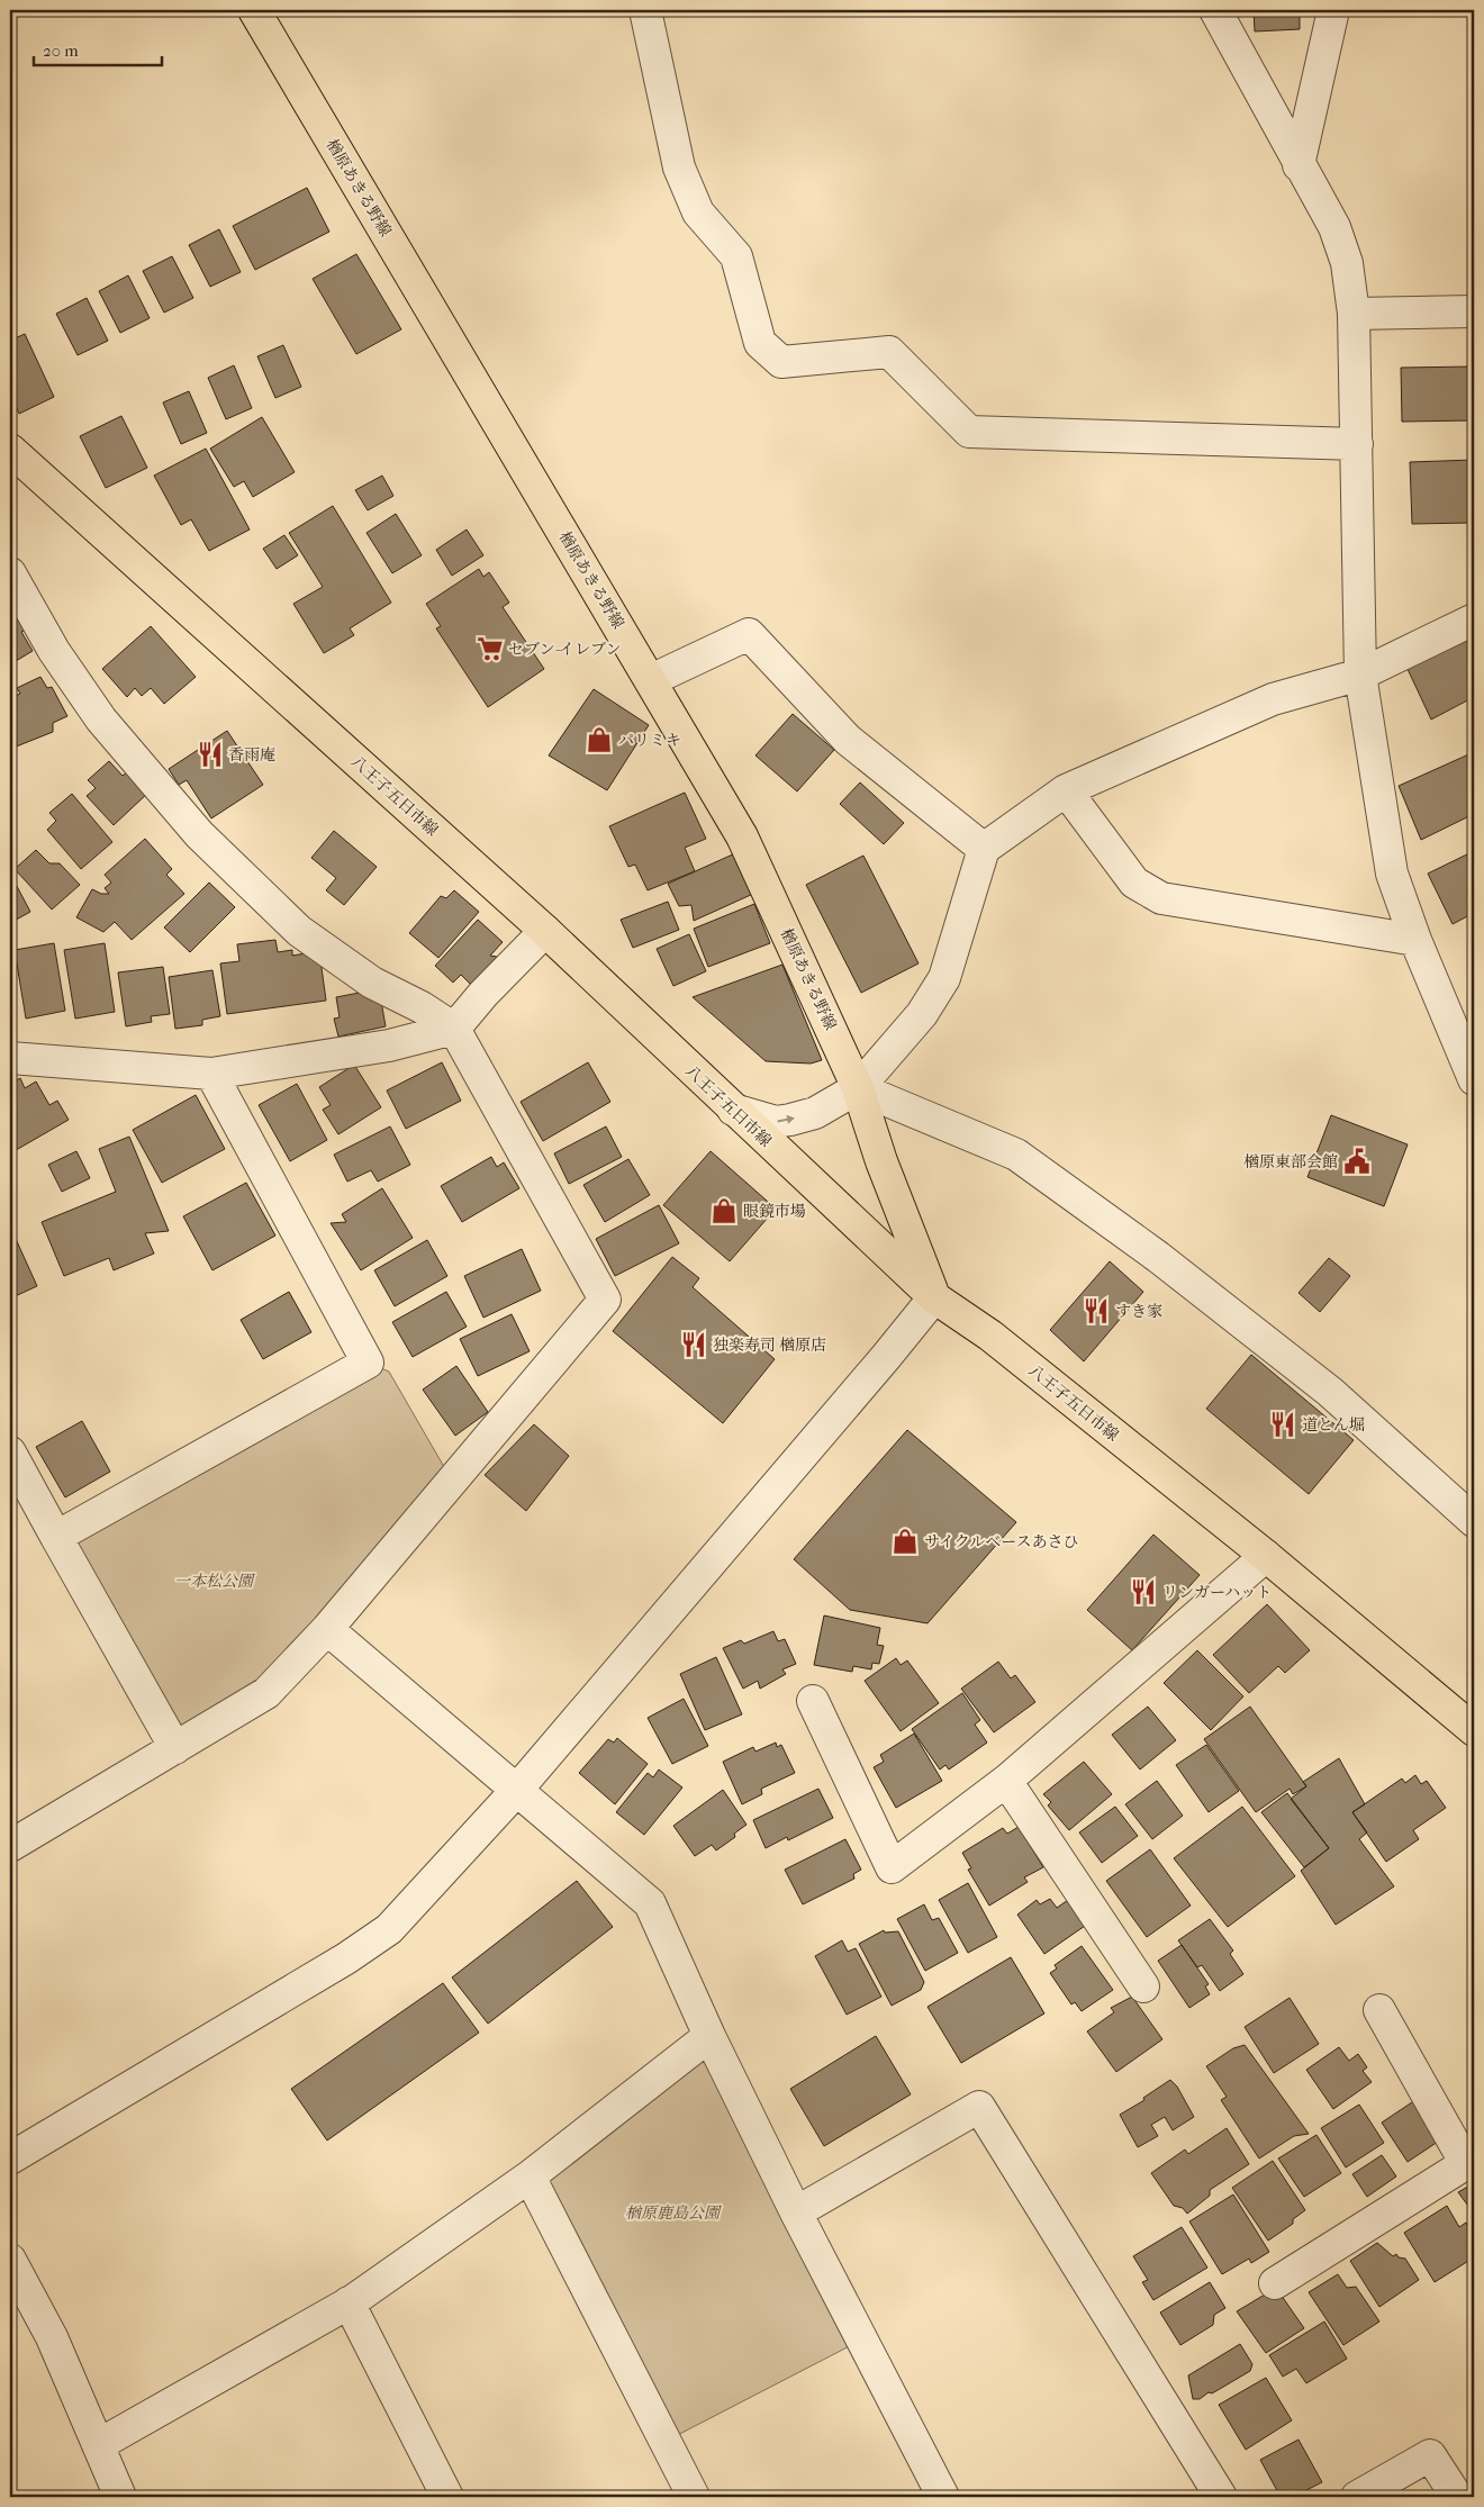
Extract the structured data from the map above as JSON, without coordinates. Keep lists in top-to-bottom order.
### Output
{
  "streets": {
    "main road": ["楢原あきる野線", "八王子五日市線"]
  },
  "crossings": [
    ["楢原あきる野線", "八王子五日市線"]
  ],
  "parks": ["一本松公園", "楢原鹿島公園"],
  "places": {
    "supermarket": ["セブン-イレブン"],
    "shop": ["パリミキ", "眼鏡市場", "サイクルベースあさひ"],
    "restaurant": [
      "香雨庵",
      "すき家",
      "独楽寿司 楢原店",
      "道とん堀",
      "リンガーハット"
    ],
    "public building": ["楢原東部会館"]
  },
  "scale_bar": "20 m"
}
